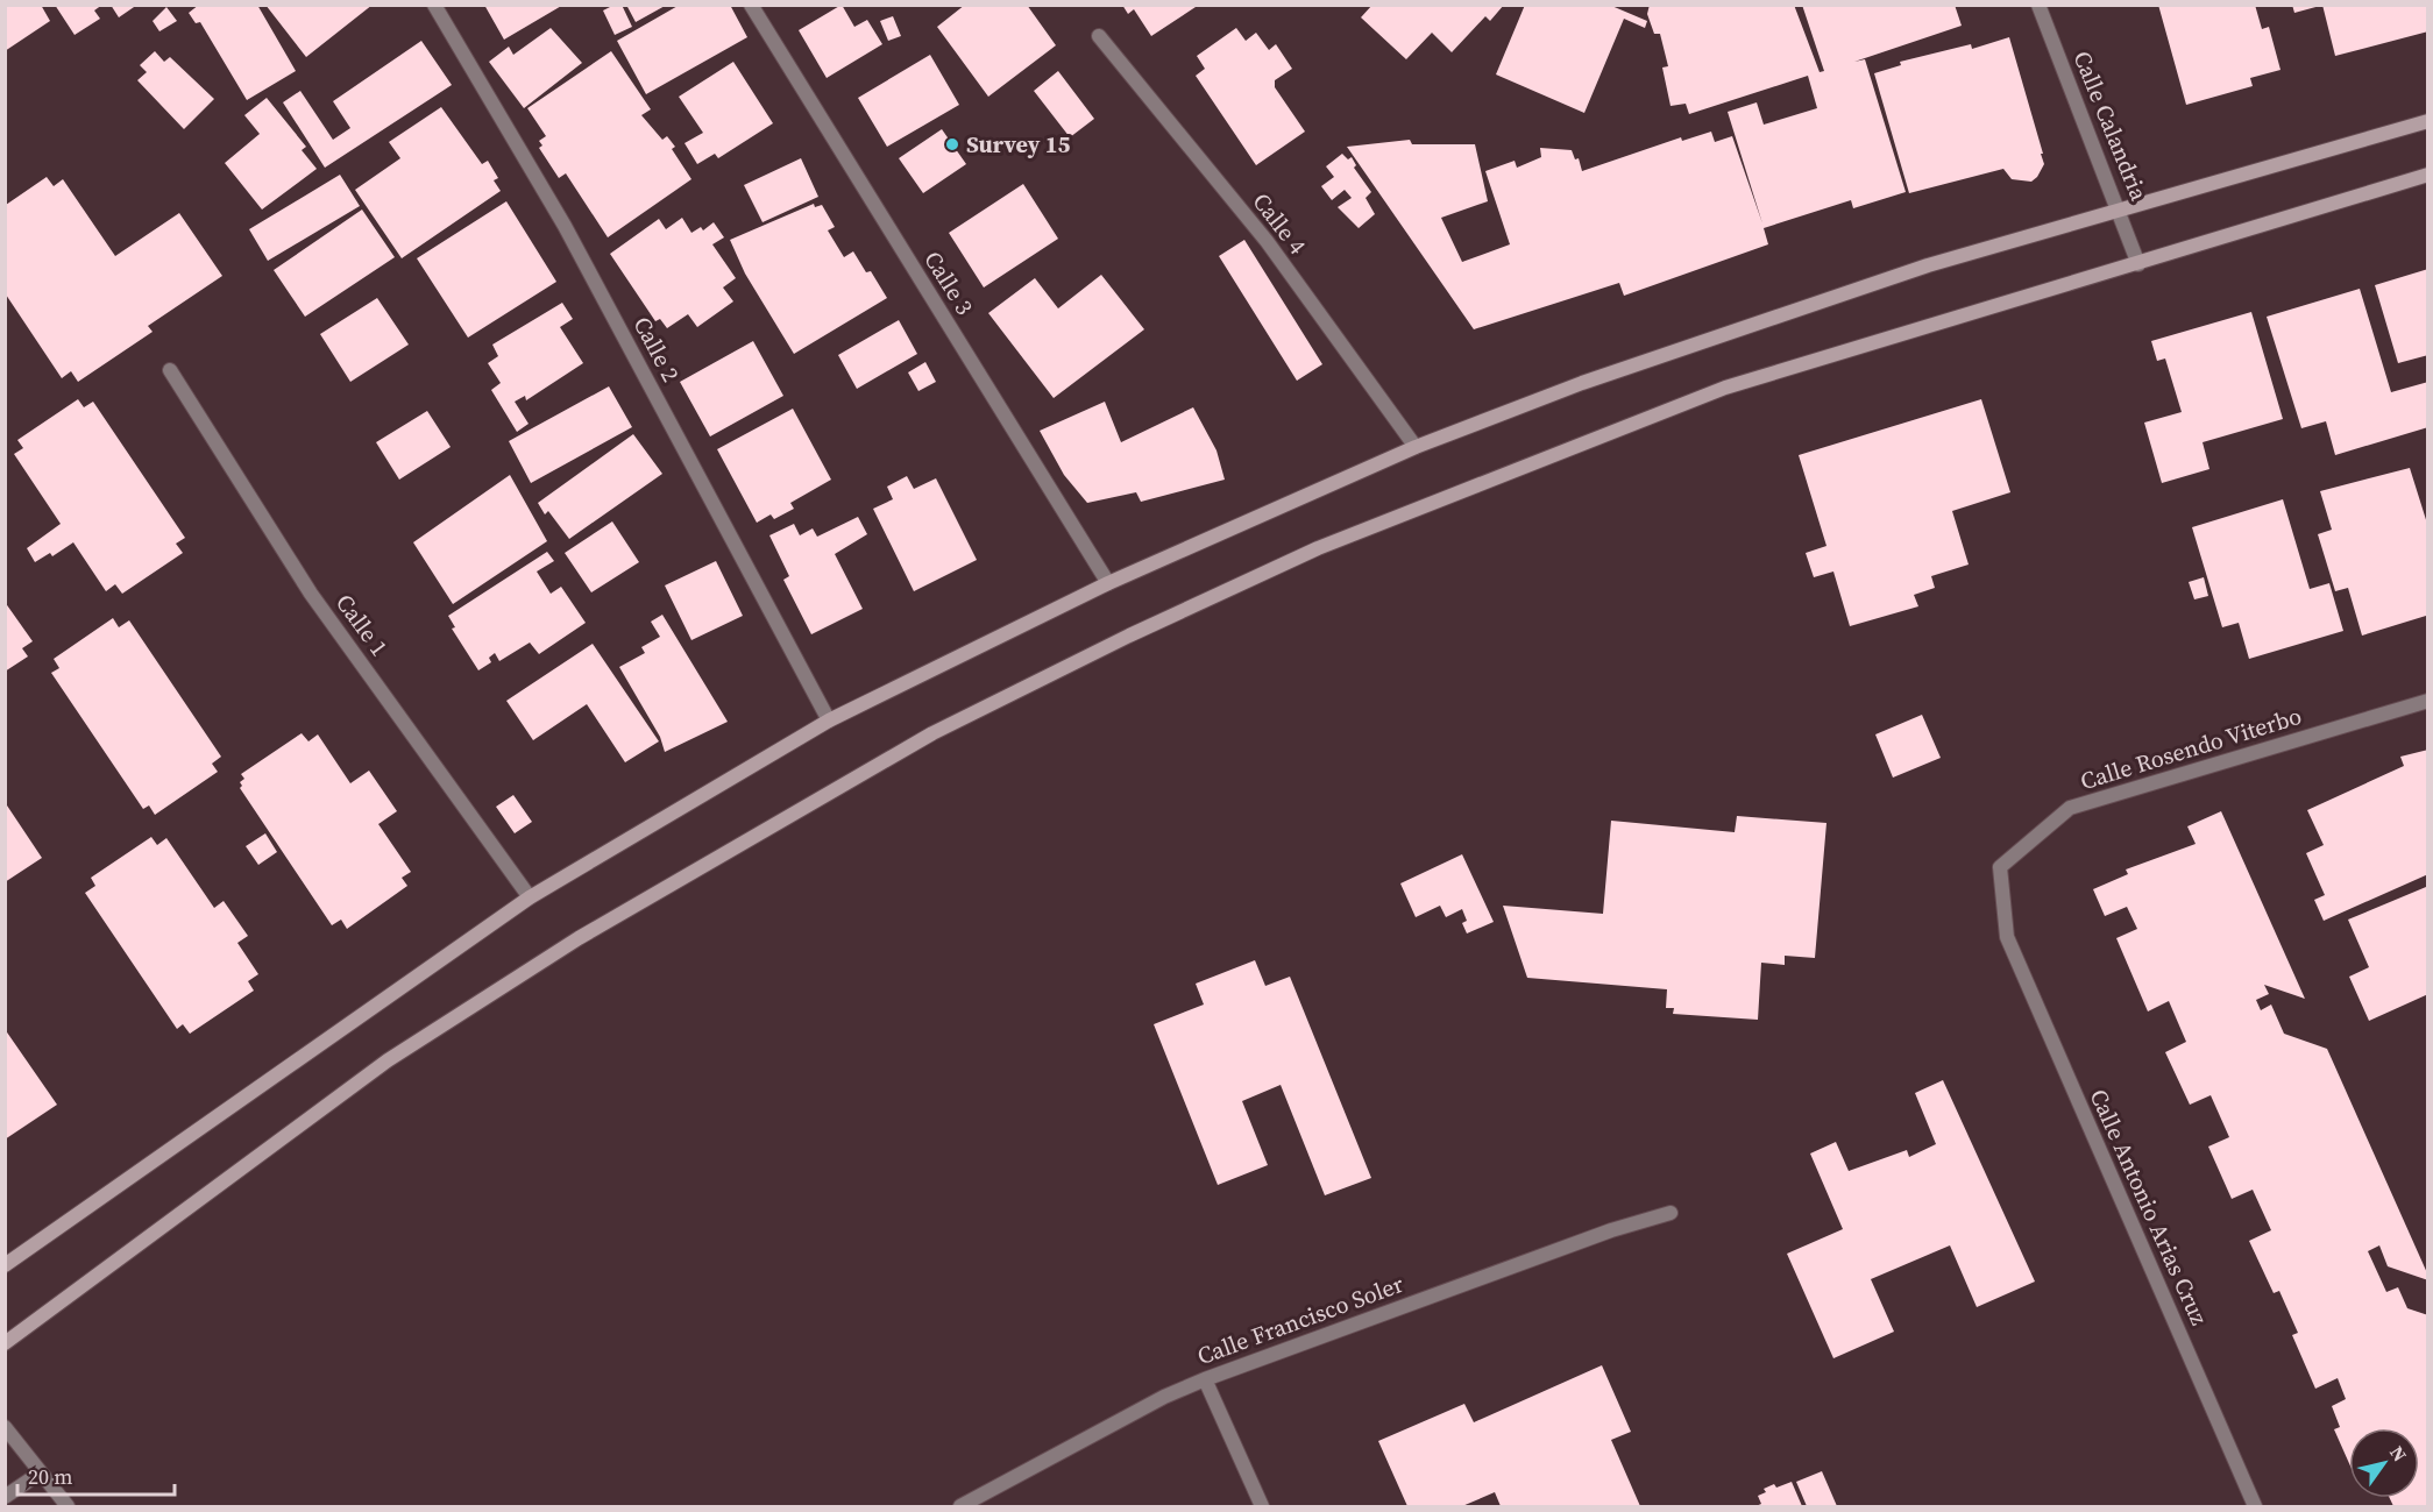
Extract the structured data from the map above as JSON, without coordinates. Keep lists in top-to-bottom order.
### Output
{
  "streets": {
    "street": [
      "Calle Calandria",
      "Calle 4",
      "Calle 3",
      "Calle 2",
      "Calle 1",
      "Calle Rosendo Viterbo",
      "Calle Antonio Arias Cruz",
      "Calle Francisco Soler"
    ]
  },
  "crossings": [
    ["Calle Rosendo Viterbo", "Calle Antonio Arias Cruz"]
  ],
  "places": ["Survey 15"],
  "scale_bar": "20 m",
  "north": "top right"
}
